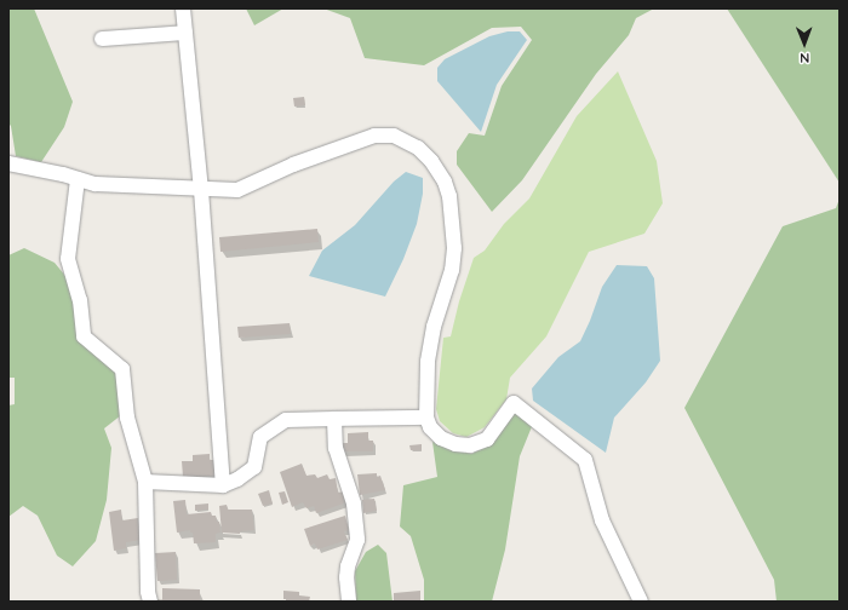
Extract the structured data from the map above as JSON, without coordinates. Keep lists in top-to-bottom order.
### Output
{
  "north": "bottom"
}
